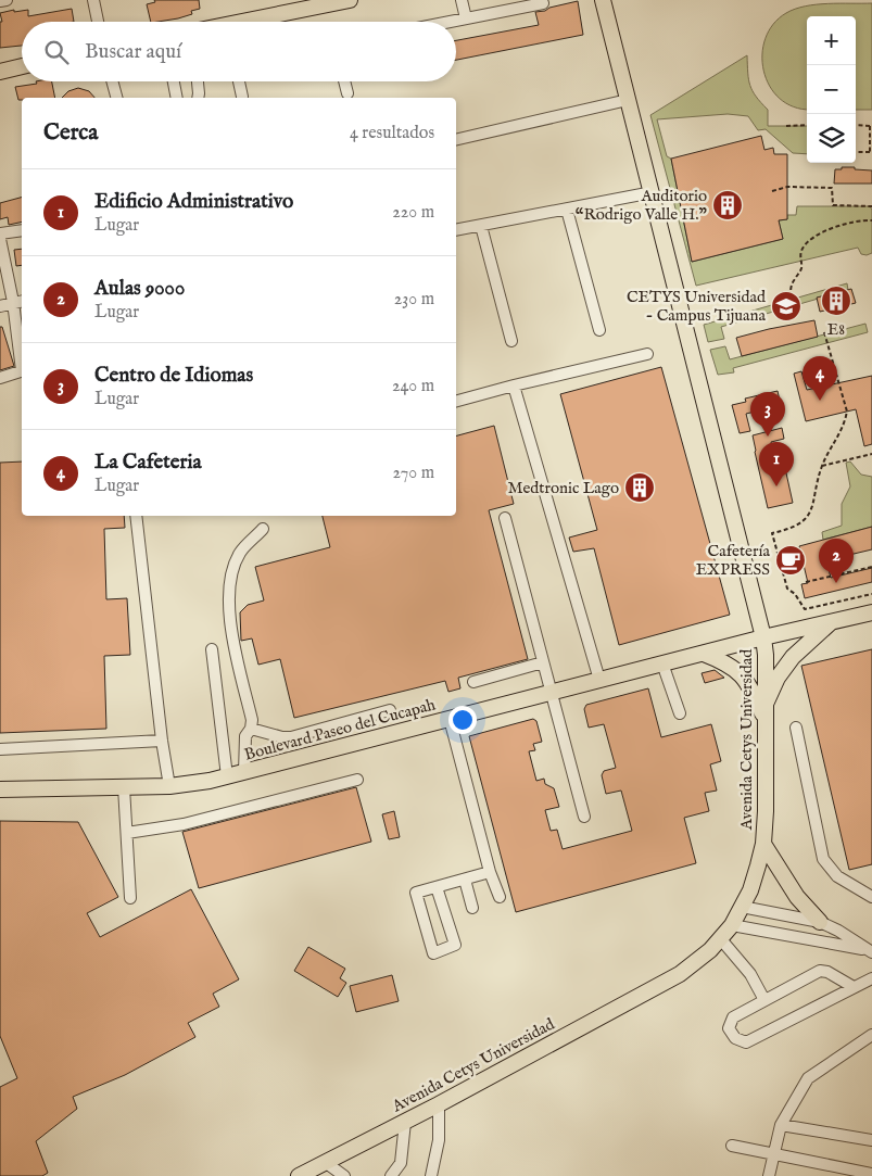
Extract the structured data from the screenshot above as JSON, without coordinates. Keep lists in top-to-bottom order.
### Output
{
  "streets": {
    "main road": ["Boulevard Paseo del Cucapah", "Avenida Cetys Universidad"]
  },
  "crossings": [
    ["Boulevard Paseo del Cucapah", "Avenida Cetys Universidad"]
  ],
  "places": {
    "building": ["Auditorio “Rodrigo Valle H.”", "E8", "Medtronic Lago"],
    "school or university": ["CETYS Universidad - Campus Tijuana"],
    "cafe": ["Cafetería EXPRESS"]
  },
  "page": {
    "map_buttons": ["+", "−"],
    "search": "Buscar aquí",
    "heading": ["Cerca", "4 resultados"],
    "list": [
      {
        "mark": "1",
        "name": "Edificio Administrativo",
        "note": "Lugar",
        "value": "220 m"
      },
      {
        "mark": "2",
        "name": "Aulas 9000",
        "note": "Lugar",
        "value": "230 m"
      },
      {
        "mark": "3",
        "name": "Centro de Idiomas",
        "note": "Lugar",
        "value": "240 m"
      },
      {
        "mark": "4",
        "name": "La Cafeteria",
        "note": "Lugar",
        "value": "270 m"
      }
    ],
    "pins": [
      "4",
      "3",
      "1",
      "2"
    ]
  }
}
